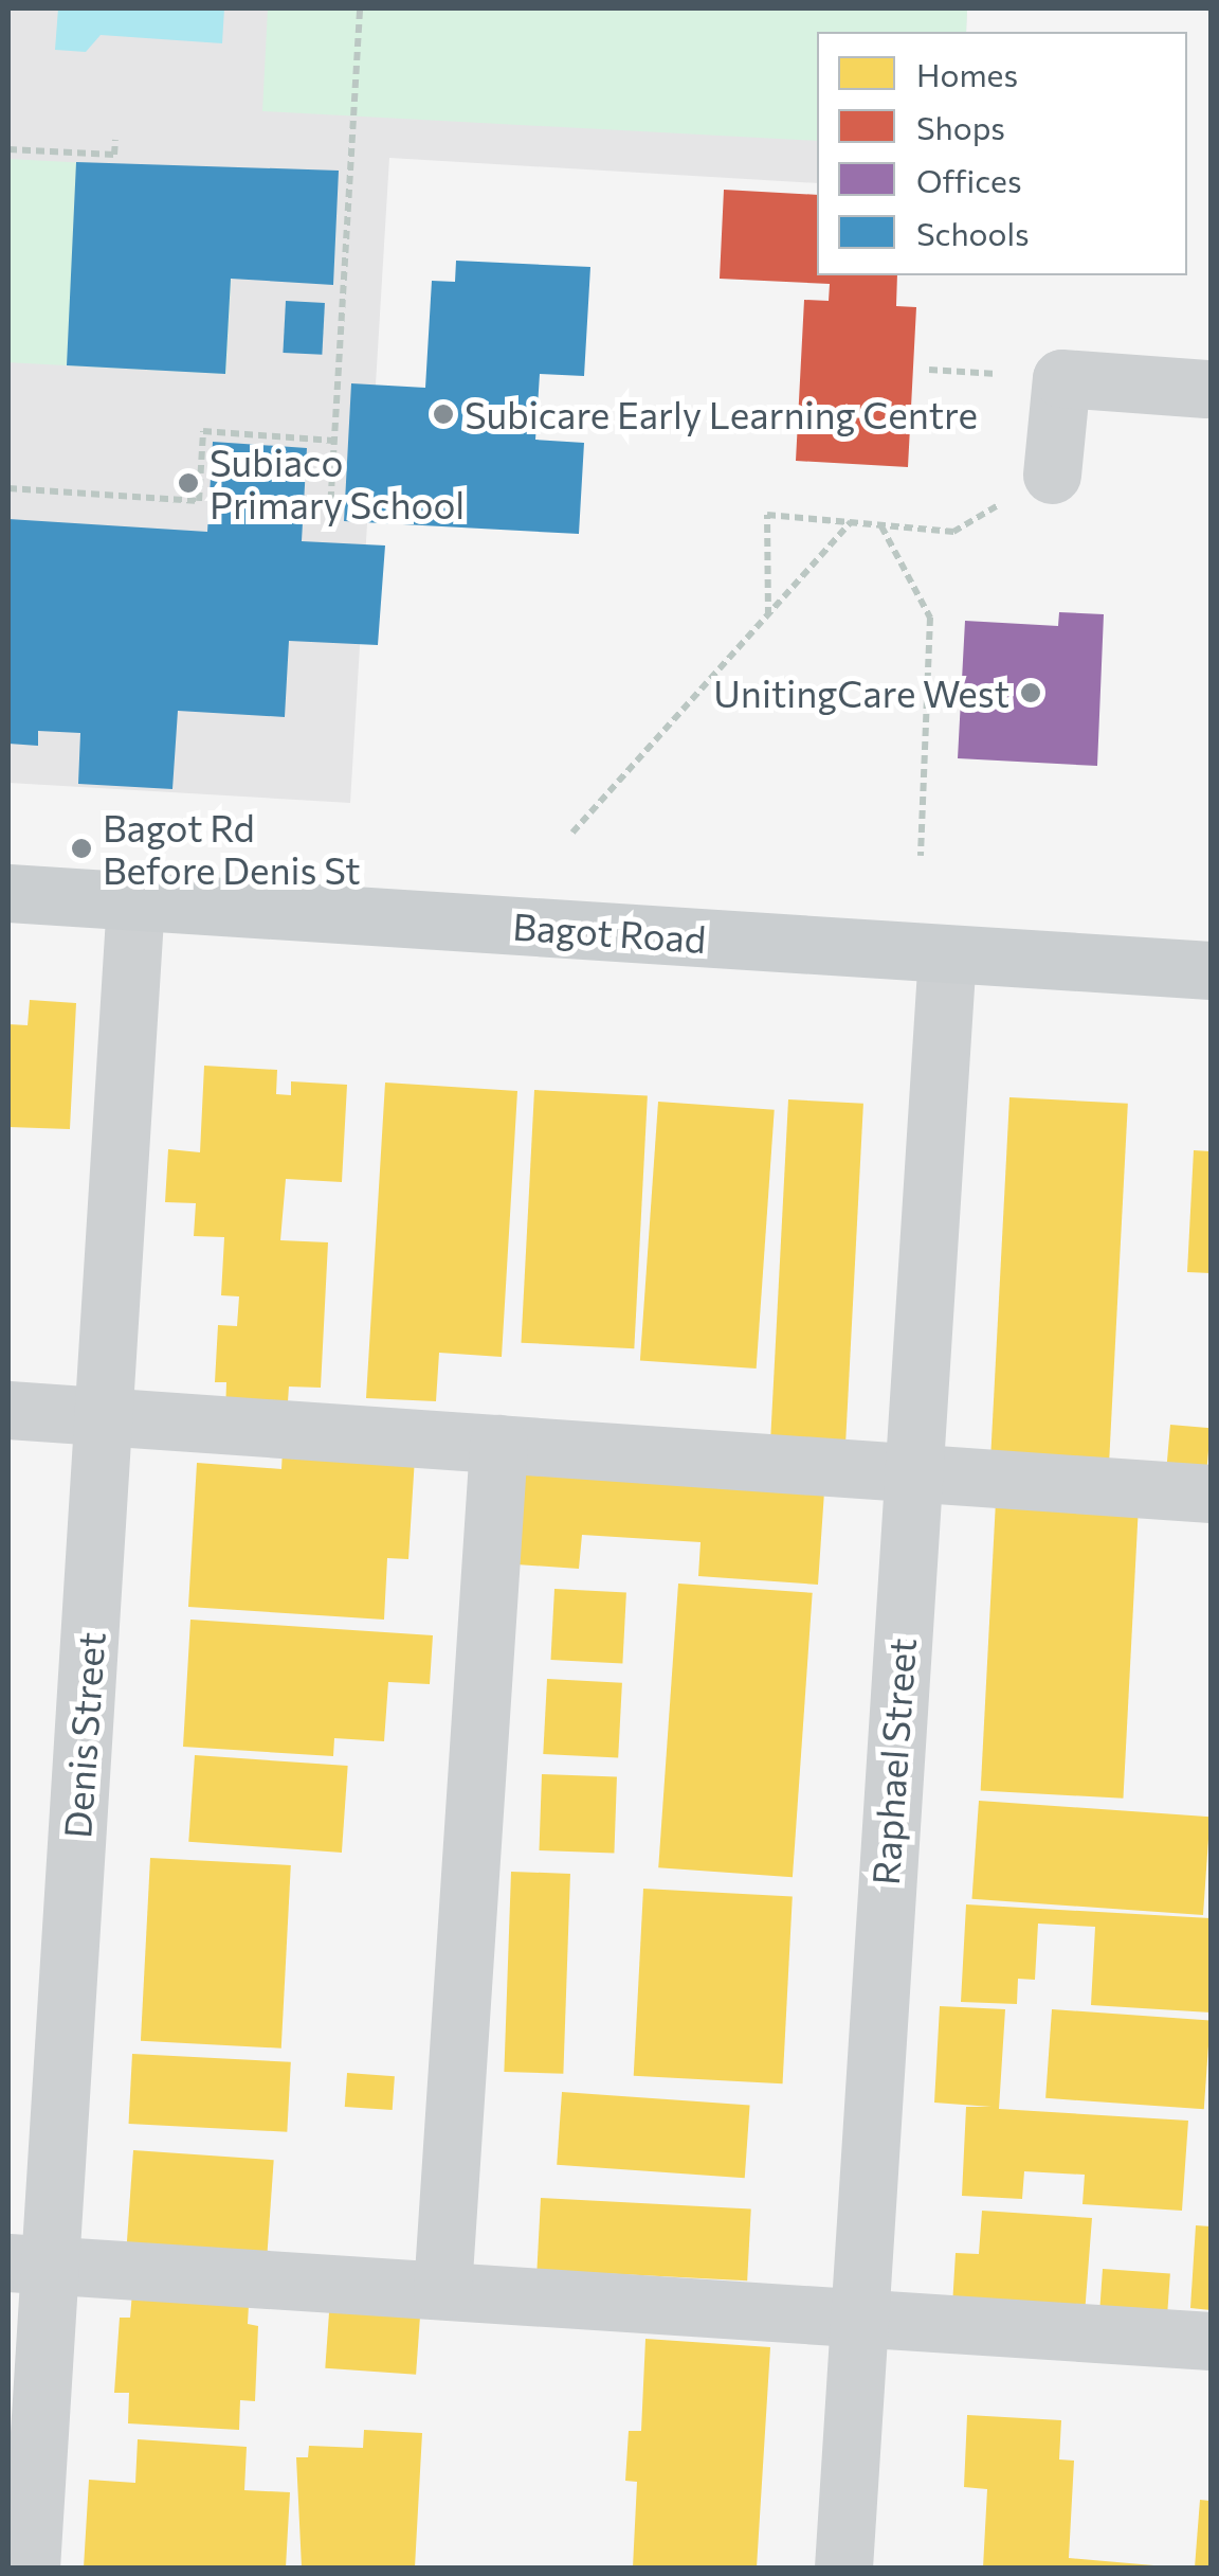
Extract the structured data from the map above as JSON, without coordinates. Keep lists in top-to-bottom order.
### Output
{
  "streets": {
    "main road": ["Bagot Road"],
    "street": ["Denis Street", "Raphael Street"]
  },
  "crossings": [
    ["Bagot Road", "Denis Street"],
    ["Bagot Road", "Raphael Street"]
  ],
  "places": [
    "Subicare Early Learning Centre",
    "Subiaco Primary School",
    "UnitingCare West",
    "Bagot Rd Before Denis St"
  ],
  "legend": [
    "Homes",
    "Shops",
    "Offices",
    "Schools"
  ]
}
